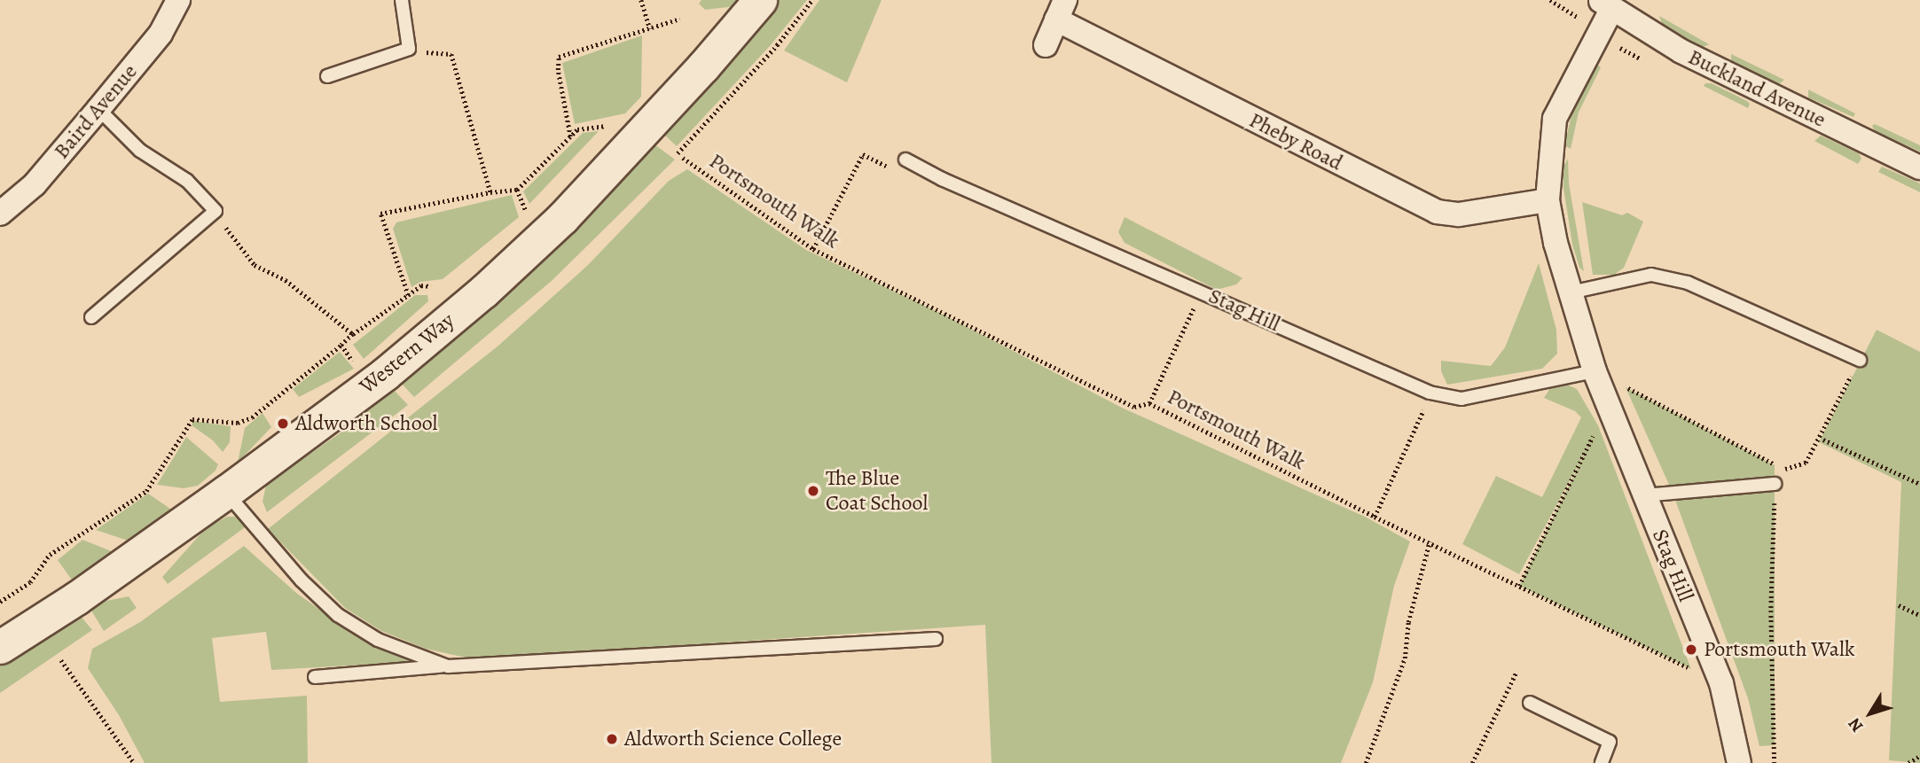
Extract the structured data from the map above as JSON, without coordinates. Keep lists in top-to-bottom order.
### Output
{
  "streets": {
    "street": [
      "Buckland Avenue",
      "Baird Avenue",
      "Pheby Road",
      "Stag Hill",
      "Western Way"
    ],
    "path": ["Portsmouth Walk"]
  },
  "crossings": [
    ["Buckland Avenue", "Stag Hill"],
    ["Pheby Road", "Stag Hill"],
    ["Portsmouth Walk", "Stag Hill"]
  ],
  "places": [
    "Aldworth School",
    "The Blue Coat School",
    "Portsmouth Walk",
    "Aldworth Science College"
  ],
  "north": "bottom left"
}
